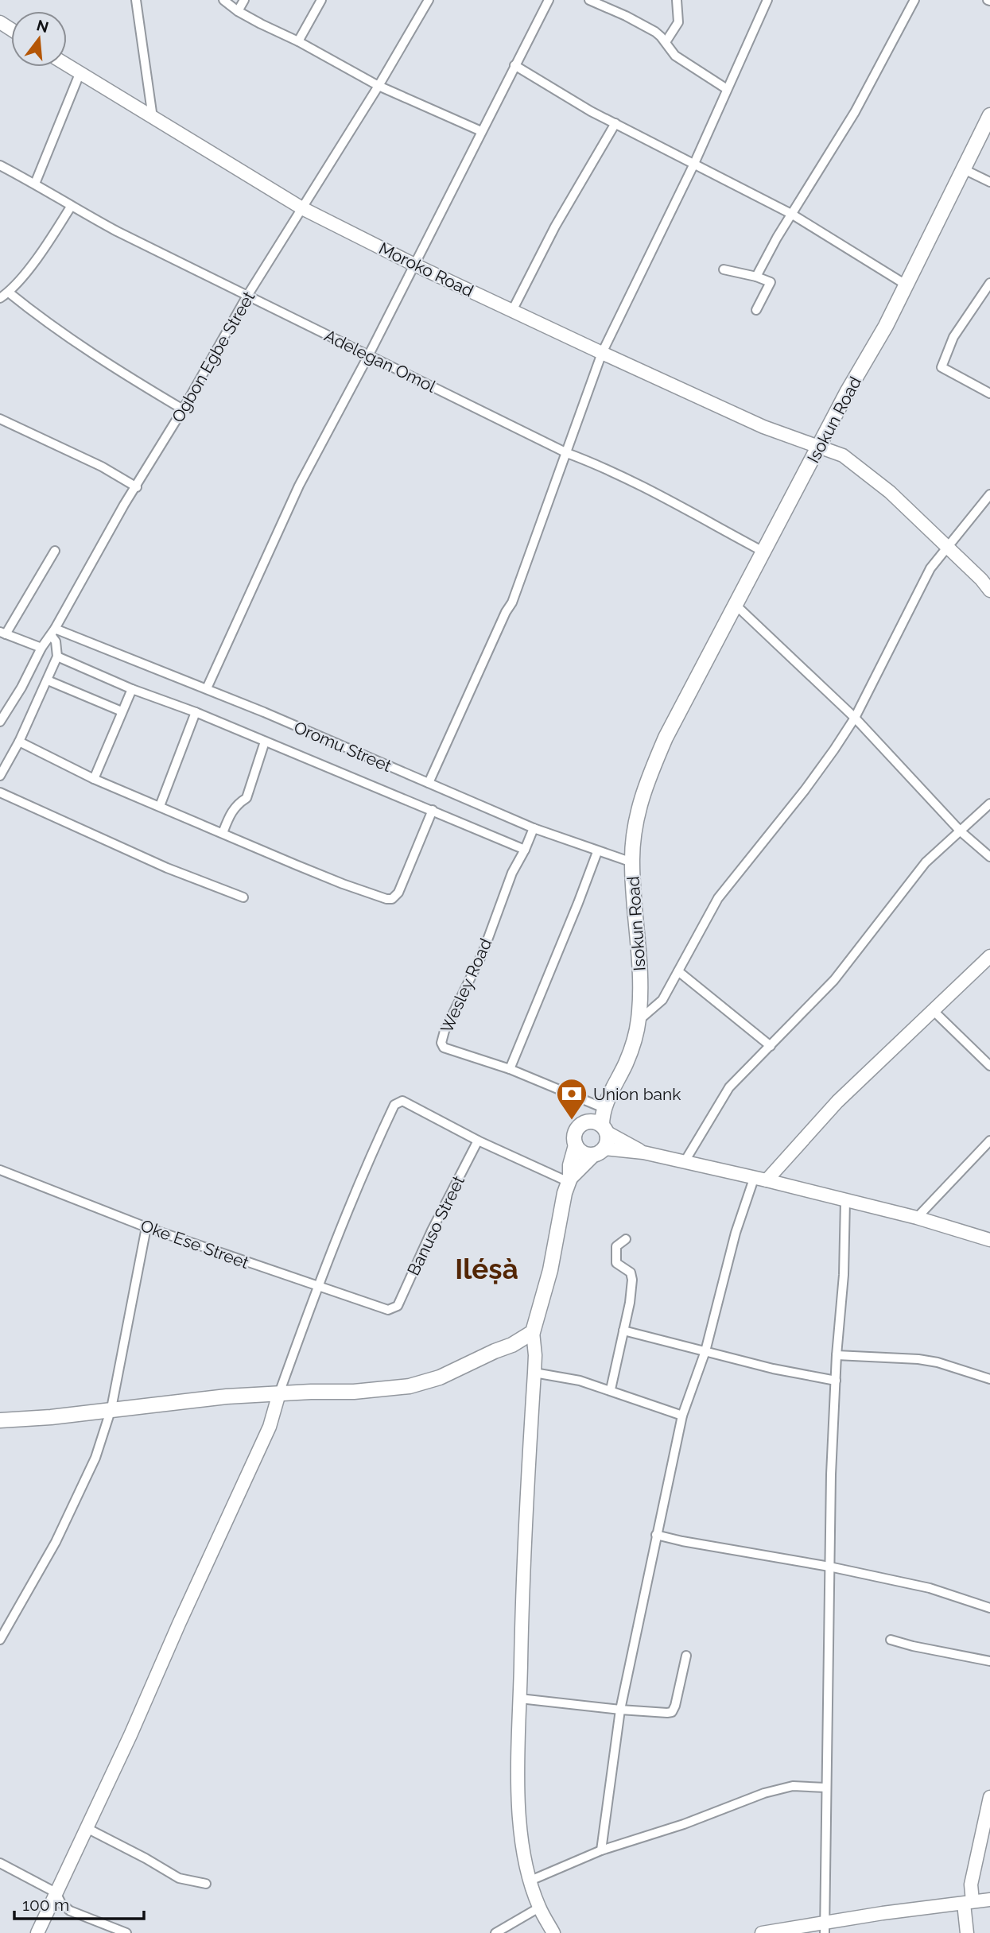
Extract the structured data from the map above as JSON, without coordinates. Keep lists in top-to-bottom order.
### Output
{
  "streets": {
    "main road": ["Isokun Road"],
    "street": [
      "Moroko Road",
      "Ogbon Egbe Street",
      "Adelegan Omol",
      "Oromu Street",
      "Wesley Road",
      "Banuso Street",
      "Oke Ese Street"
    ]
  },
  "crossings": [
    ["Moroko Road", "Ogbon Egbe Street"],
    ["Moroko Road", "Isokun Road"],
    ["Ogbon Egbe Street", "Adelegan Omol"],
    ["Ogbon Egbe Street", "Oromu Street"],
    ["Adelegan Omol", "Isokun Road"],
    ["Isokun Road", "Oromu Street"],
    ["Isokun Road", "Wesley Road"],
    ["Oromu Street", "Wesley Road"],
    ["Banuso Street", "Oke Ese Street"]
  ],
  "districts": ["Iléṣà"],
  "places": {
    "bank": ["Union bank"]
  },
  "scale_bar": "100 m",
  "north": "top"
}
